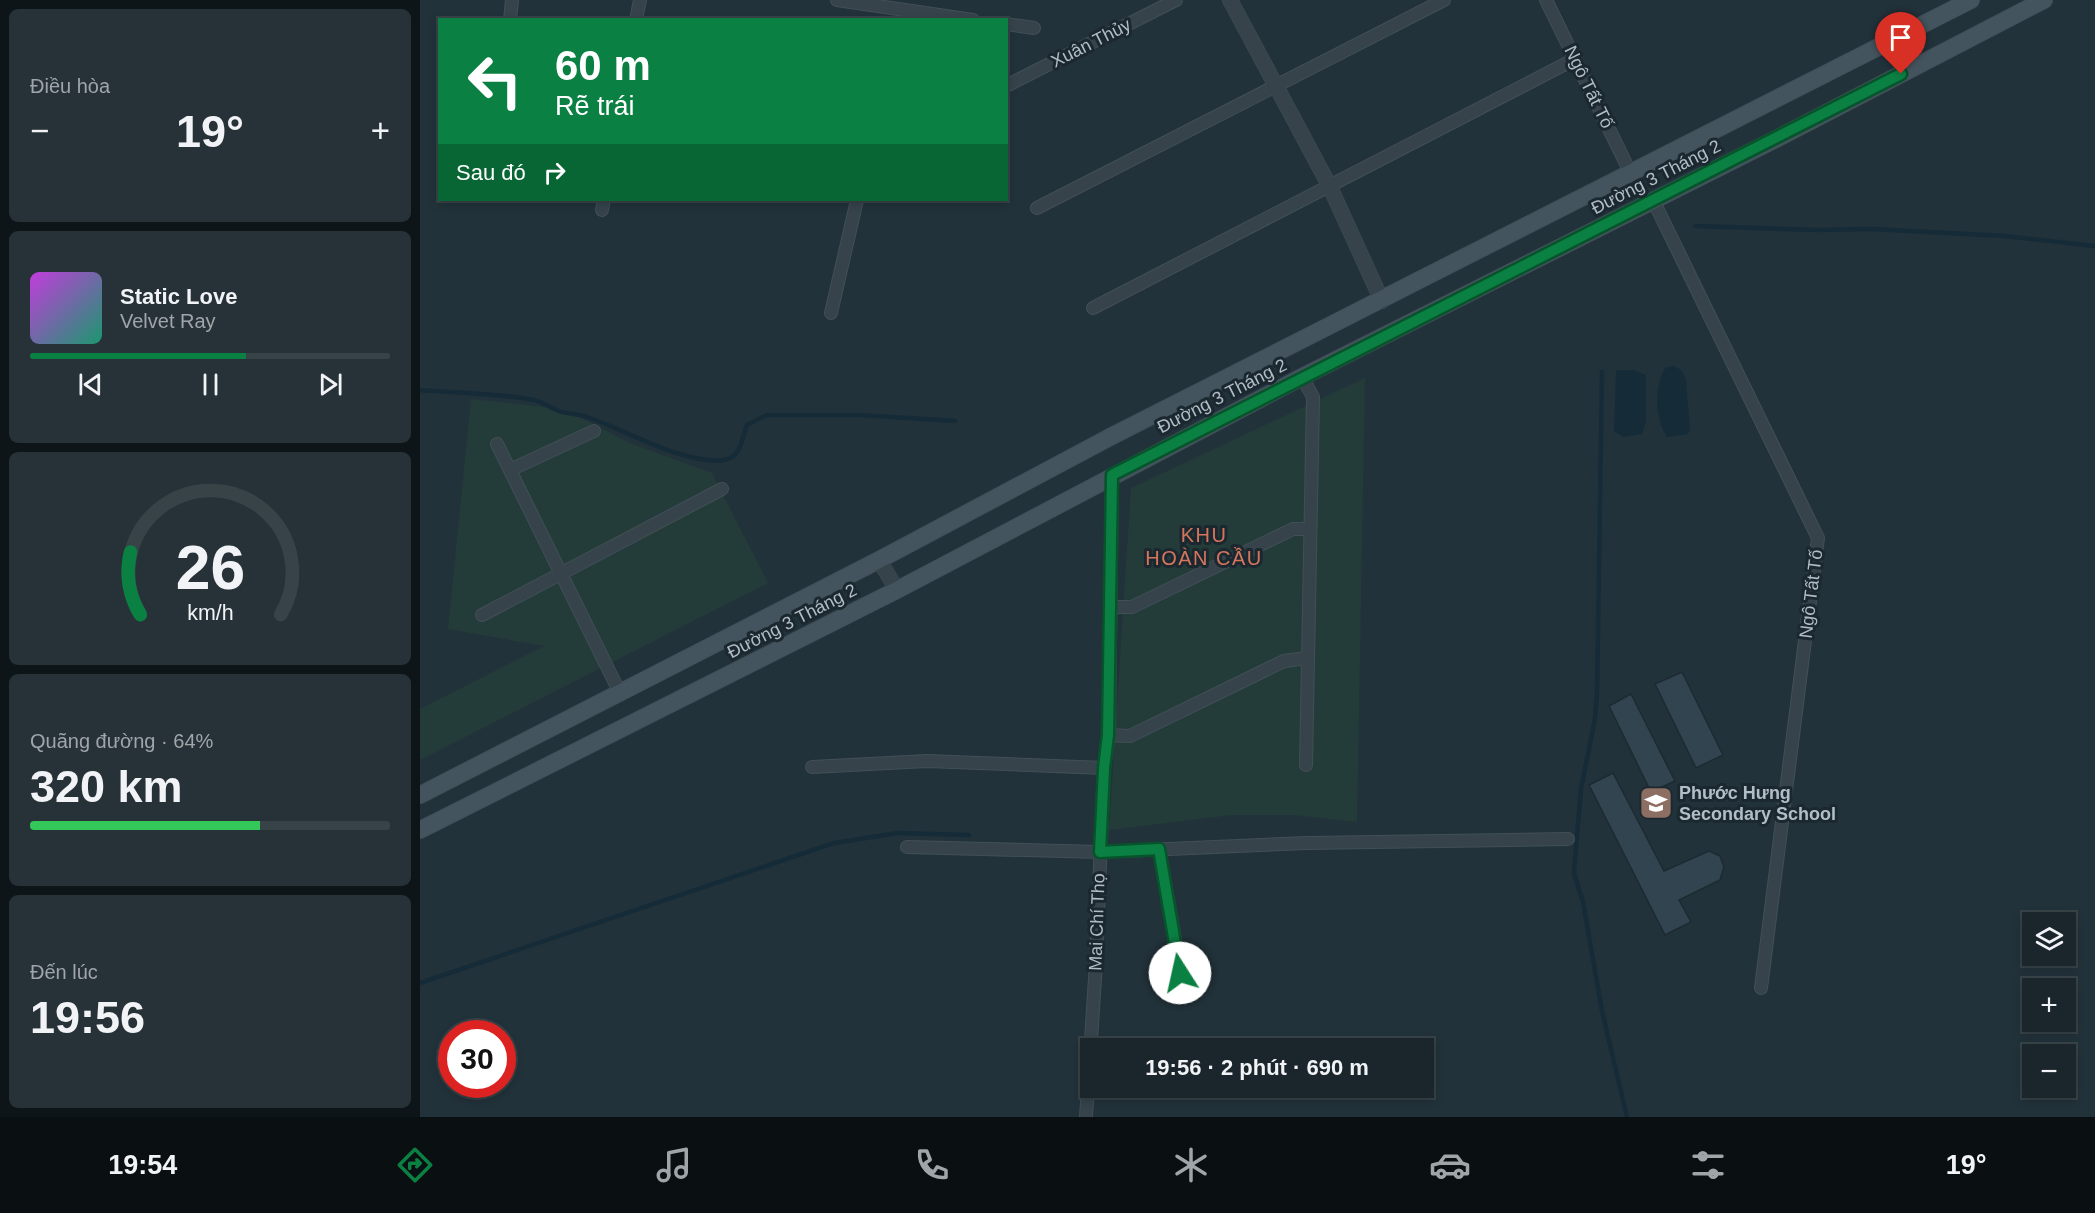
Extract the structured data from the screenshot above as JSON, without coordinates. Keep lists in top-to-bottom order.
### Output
{
  "streets": {
    "main road": ["Đường 3 Tháng 2"],
    "street": ["Xuân Thủy", "Ngô Tất Tố", "Mai Chí Thọ"]
  },
  "crossings": [
    ["Ngô Tất Tố", "Đường 3 Tháng 2"],
    ["Đường 3 Tháng 2", "Mai Chí Thọ"]
  ],
  "districts": ["KHU HOÀN CẦU"],
  "places": {
    "school or university": ["Phước Hưng Secondary School"]
  },
  "page": {
    "tile": [
      "Điều hòa",
      ["Quãng đường · 64%", "320 km"],
      ["Đến lúc", "19:56"]
    ],
    "turn": ["60 m", "Rẽ trái"],
    "heat": ["−", "19°", "+"],
    "then": "Sau đó",
    "song": ["Static Love", "Velvet Ray"],
    "map_buttons": ["+", "−"],
    "limit": "30",
    "trip": "19:56 · 2 phút · 690 m",
    "tabs": ["19:54", "19°"],
    "gauge": ["26", "km/h"]
  }
}
